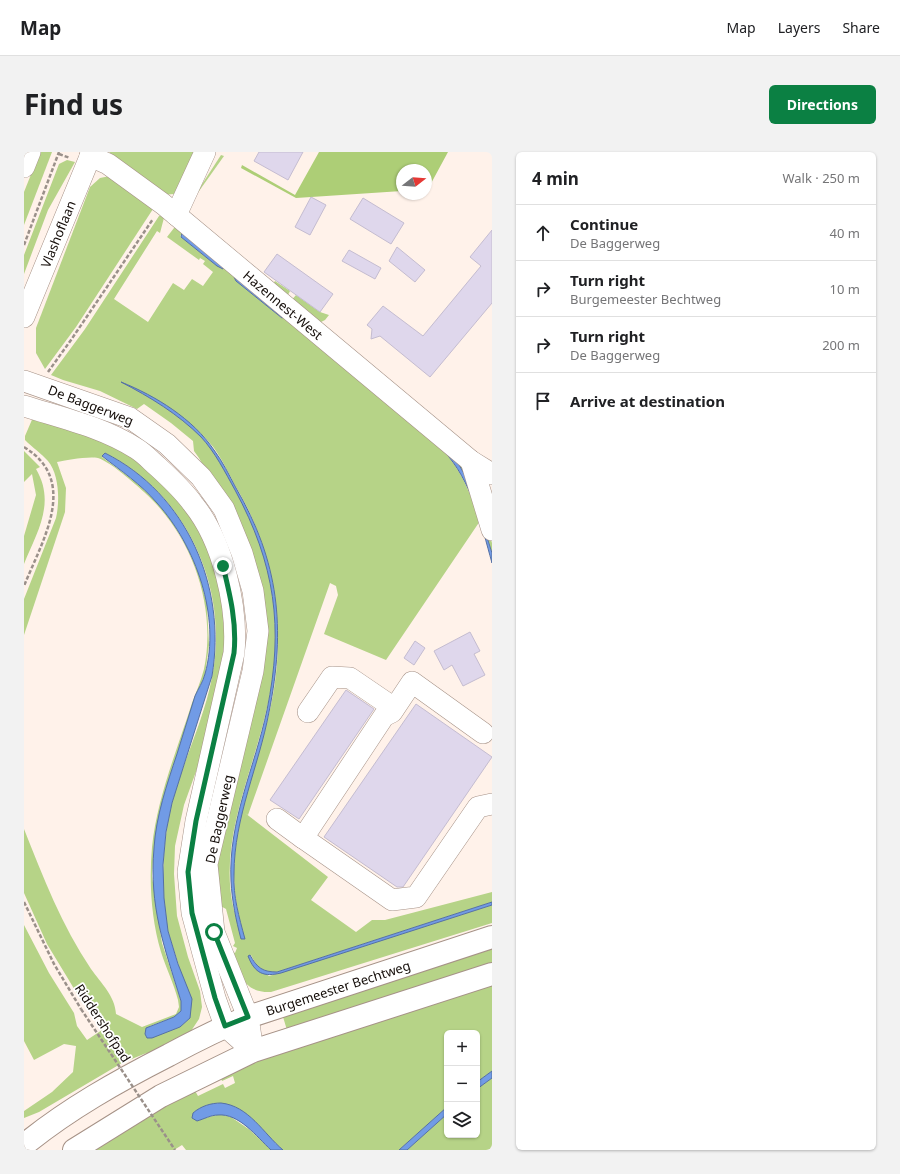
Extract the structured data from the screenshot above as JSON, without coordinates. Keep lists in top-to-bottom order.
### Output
{
  "streets": {
    "main road": ["Burgemeester Bechtweg"],
    "street": ["Vlashoflaan", "Hazennest-West", "De Baggerweg"],
    "path": ["Riddershofpad"]
  },
  "crossings": [
    ["Vlashoflaan", "Hazennest-West"],
    ["De Baggerweg", "Burgemeester Bechtweg"]
  ],
  "north": "right",
  "page": {
    "header": "Map",
    "nav": ["Map", "Layers", "Share"],
    "title": "Find us",
    "buttons": "Directions",
    "heading": ["4 min", "Walk · 250 m"],
    "list": [
      ["Continue", "De Baggerweg", "40 m"],
      ["Turn right", "Burgemeester Bechtweg", "10 m"],
      ["Turn right", "De Baggerweg", "200 m"],
      "Arrive at destination"
    ],
    "map_buttons": ["+", "−"]
  }
}
